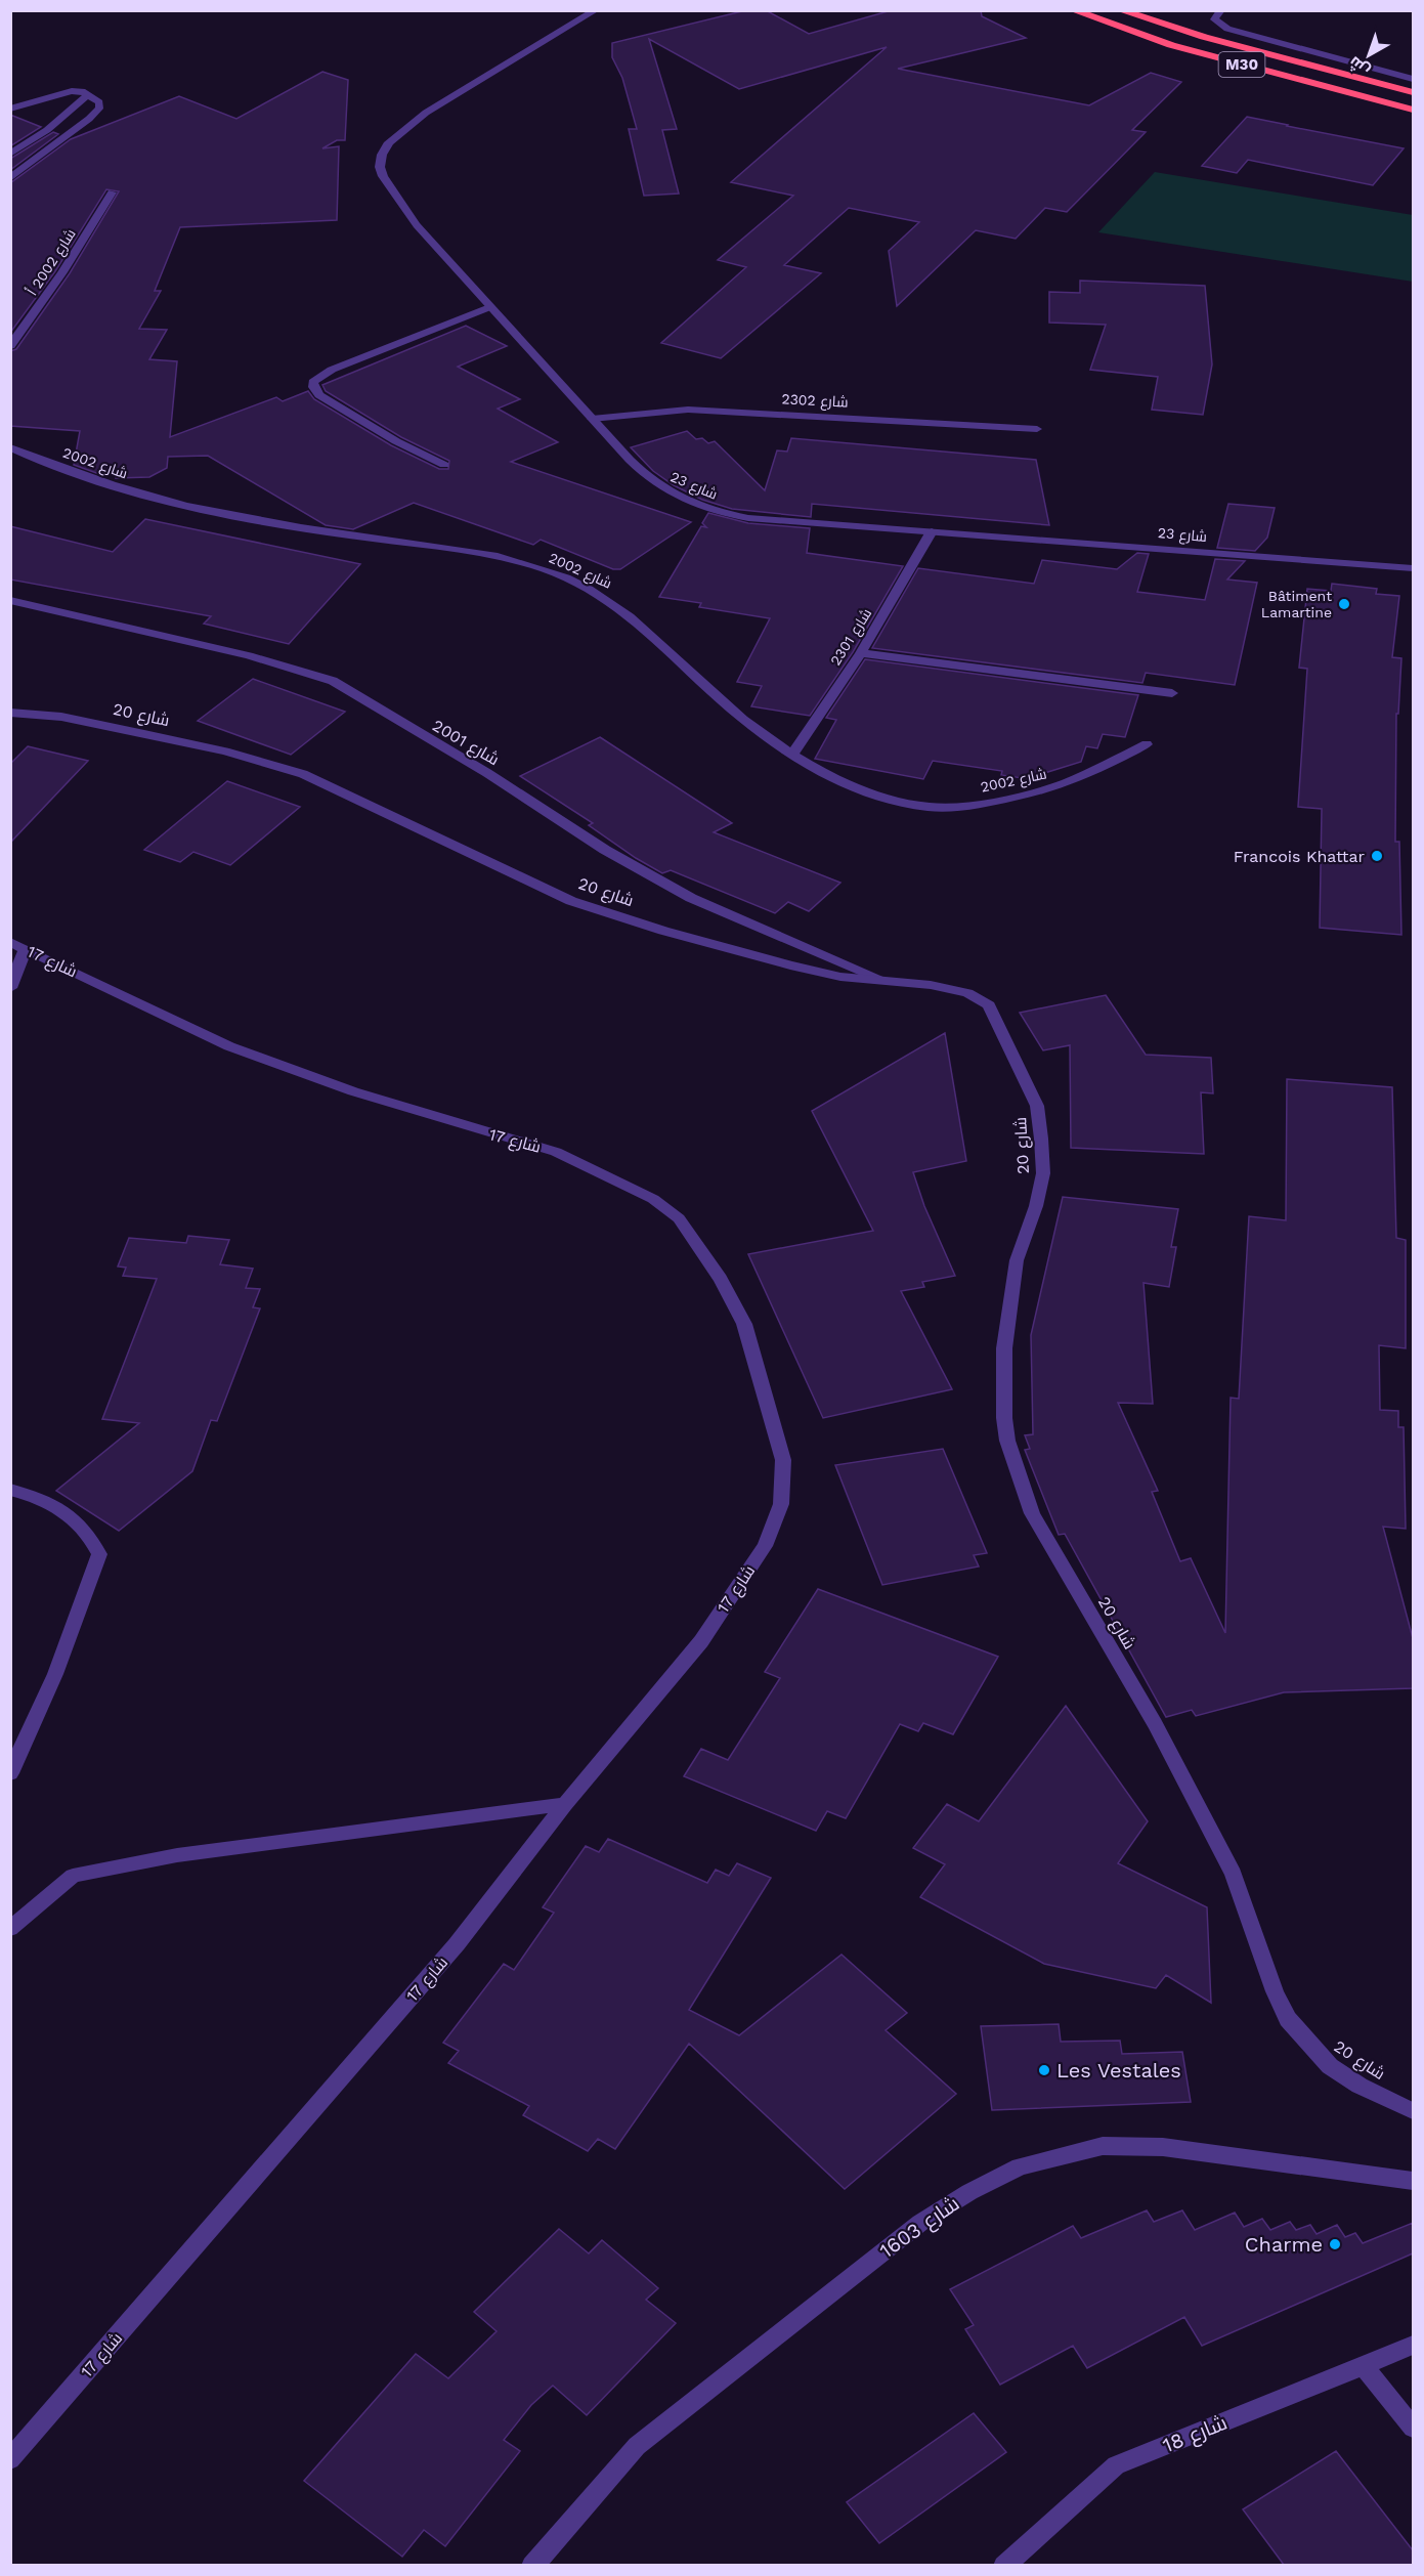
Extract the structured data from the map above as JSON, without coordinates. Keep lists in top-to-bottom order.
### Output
{
  "streets": {
    "highway": ["M30"],
    "street": [
      "شارع 2002 أ",
      "شارع 2302",
      "شارع 2002",
      "شارع 23",
      "شارع 2301",
      "شارع 20",
      "شارع 2001",
      "شارع 17",
      "شارع 1603",
      "شارع 18"
    ]
  },
  "crossings": [
    ["شارع 2302", "شارع 23"],
    ["شارع 2002", "شارع 2301"],
    ["شارع 23", "شارع 2301"],
    ["شارع 20", "شارع 2001"]
  ],
  "places": [
    "Bâtiment Lamartine",
    "Francois Khattar",
    "Les Vestales",
    "Charme"
  ],
  "north": "bottom left"
}
